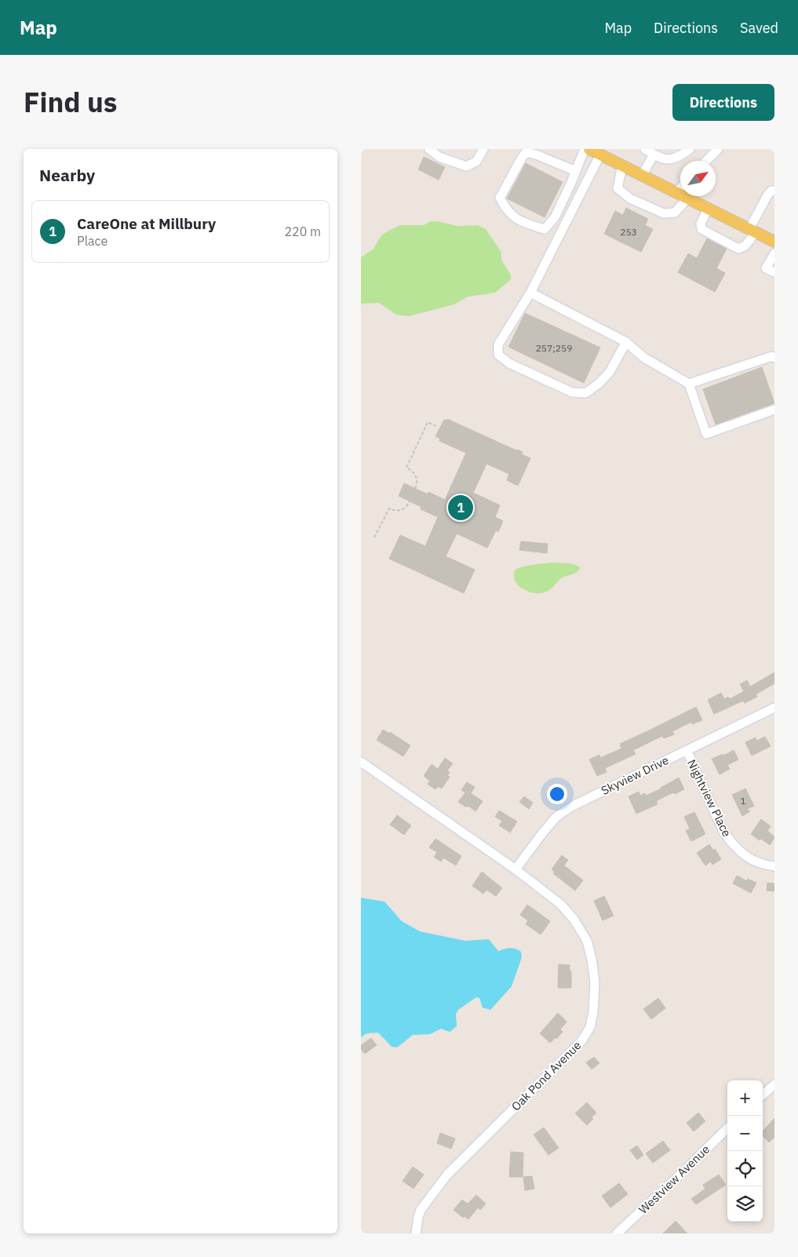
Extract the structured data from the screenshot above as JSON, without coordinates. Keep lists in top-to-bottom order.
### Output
{
  "streets": {
    "street": [
      "Skyview Drive",
      "Nightview Place",
      "Oak Pond Avenue",
      "Westview Avenue"
    ]
  },
  "crossings": [
    ["Skyview Drive", "Nightview Place"],
    ["Skyview Drive", "Oak Pond Avenue"]
  ],
  "house_numbers": ["253", "257;259", "1"],
  "north": "top right",
  "page": {
    "header": "Map",
    "nav": ["Map", "Directions", "Saved"],
    "title": "Find us",
    "buttons": "Directions",
    "heading": "Nearby",
    "list": [
      {
        "mark": "1",
        "name": "CareOne at Millbury",
        "note": "Place",
        "value": "220 m"
      }
    ],
    "pins": "1",
    "map_buttons": ["+", "−"]
  }
}
